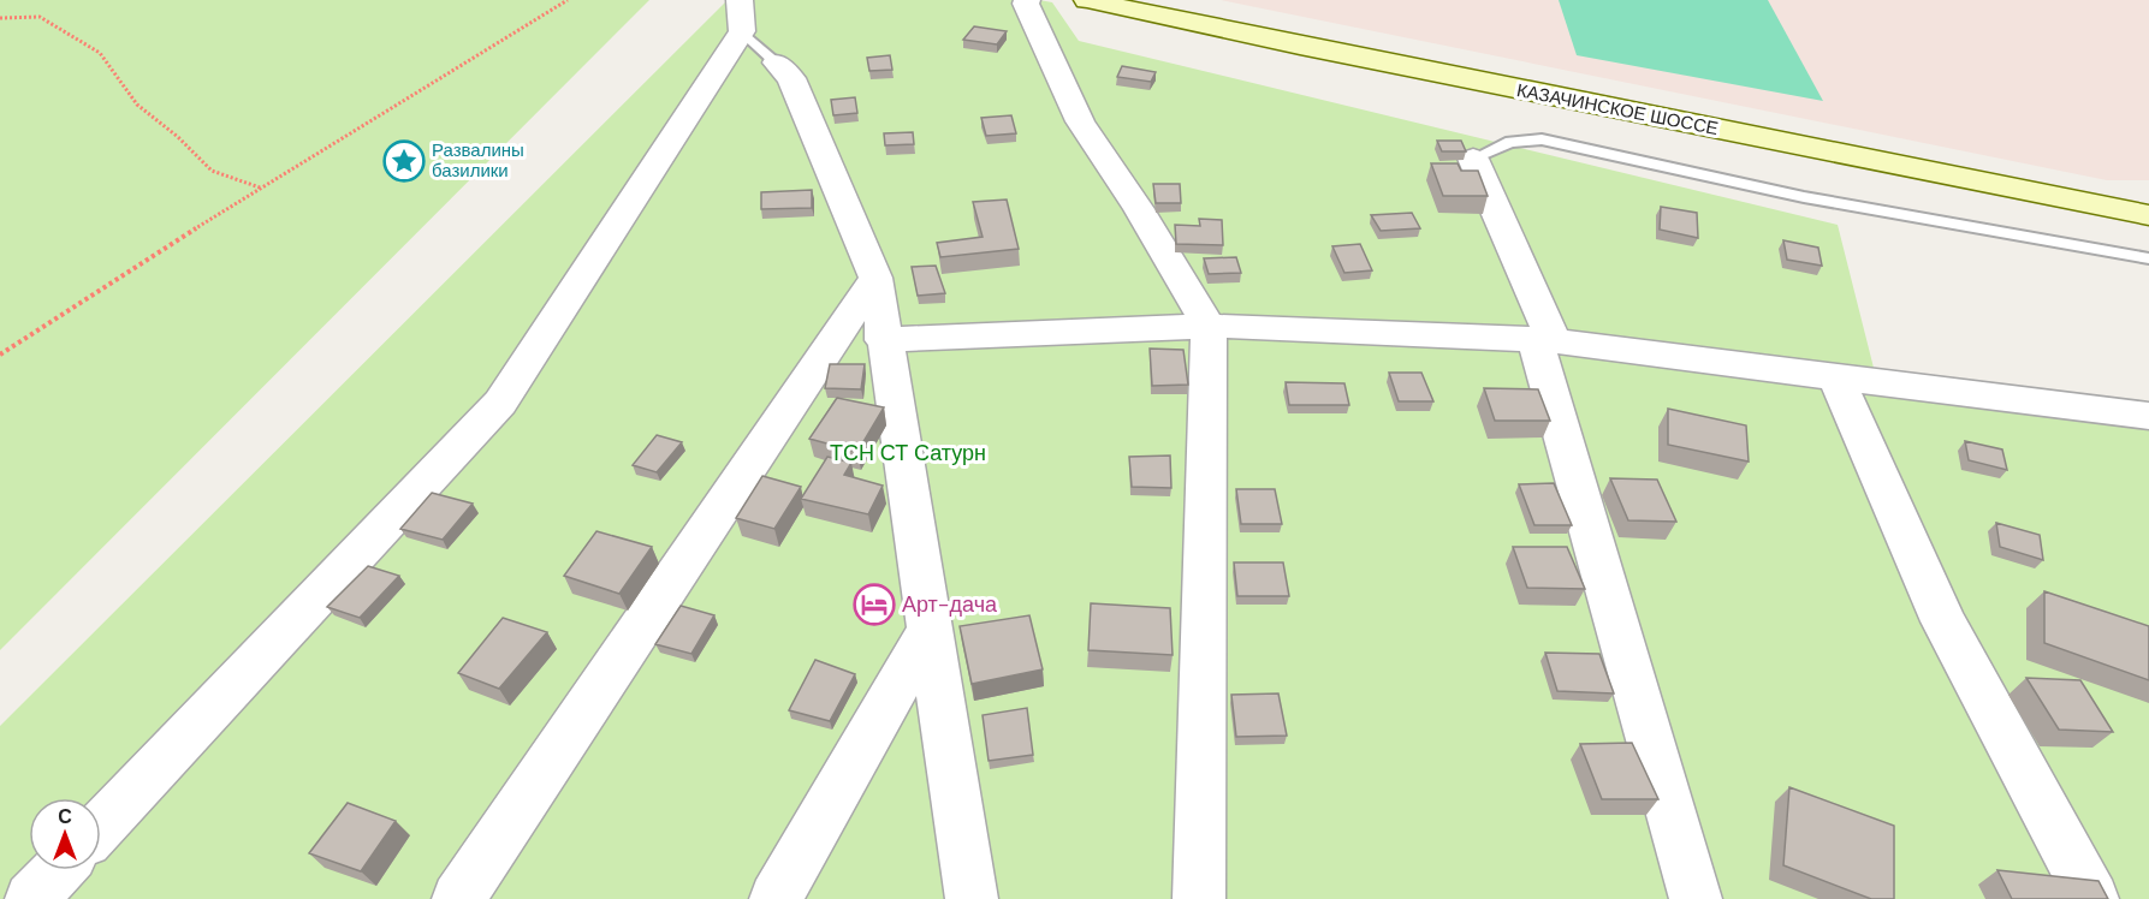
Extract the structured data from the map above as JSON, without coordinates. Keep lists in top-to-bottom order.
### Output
{
  "streets": {
    "main road": ["КАЗАЧИНСКОЕ ШОССЕ"]
  },
  "parks": ["ТСН СТ Сатурн"],
  "places": {
    "place": ["Развалины базилики"],
    "hotel": ["Арт-дача"]
  },
  "north": "top"
}
